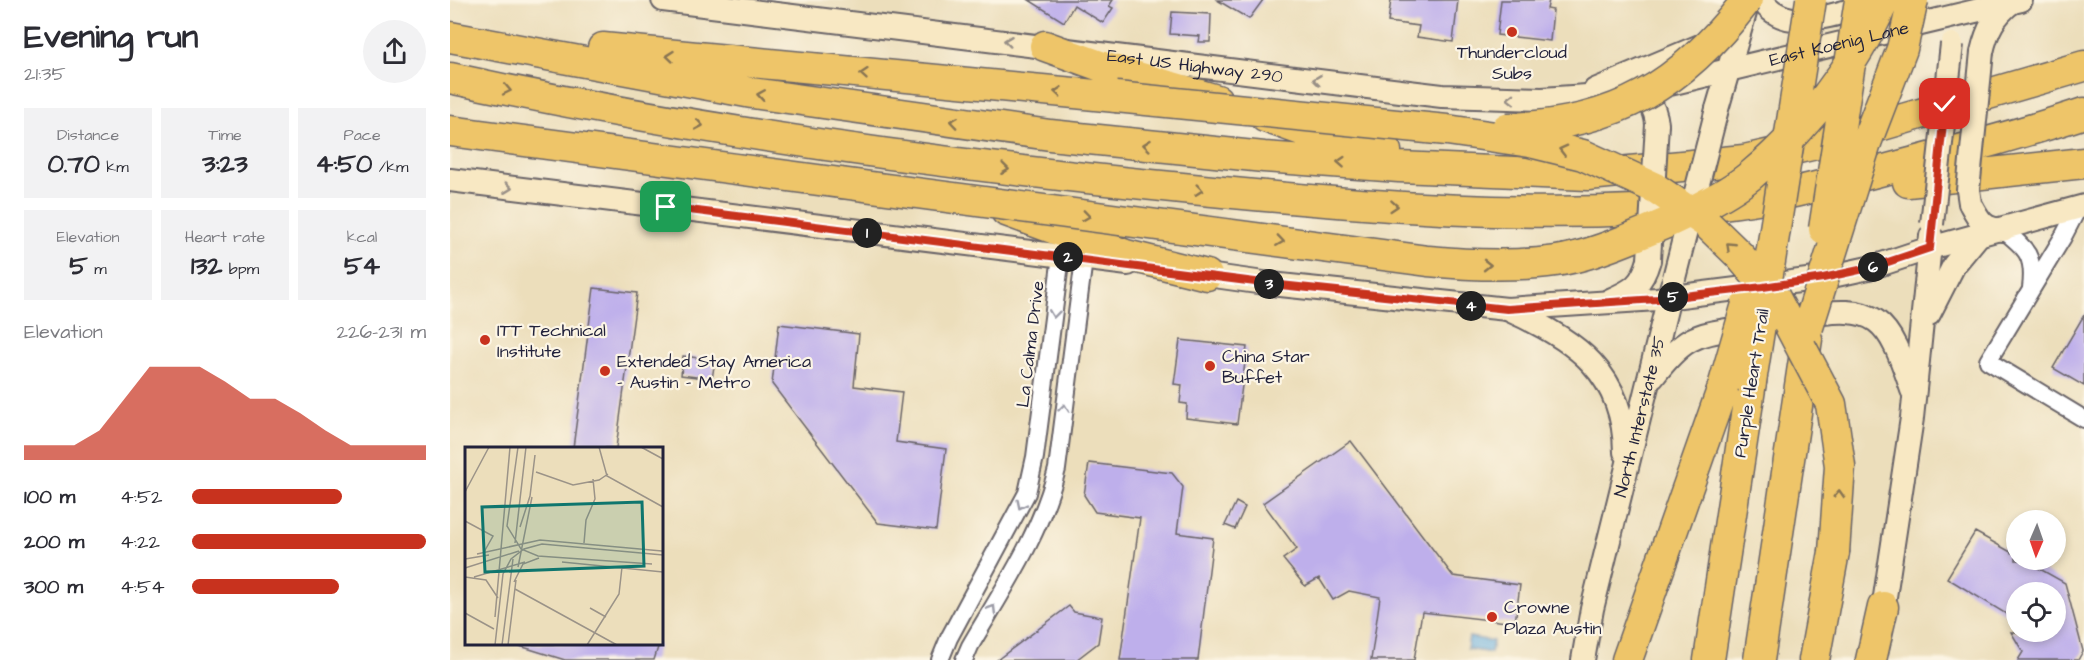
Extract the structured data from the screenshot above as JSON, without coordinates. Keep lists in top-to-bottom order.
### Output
{
  "streets": {
    "highway": ["Purple Heart Trail"],
    "main road": ["East Koenig Lane", "East US Highway 290", "North Interstate 35"],
    "street": ["La Calma Drive"]
  },
  "crossings": [
    ["East Koenig Lane", "East US Highway 290"],
    ["East Koenig Lane", "North Interstate 35"],
    ["East US Highway 290", "North Interstate 35"]
  ],
  "one_way": ["East US Highway 290"],
  "places": [
    "Thundercloud Subs",
    "ITT Technical Institute",
    "China Star Buffet",
    "Extended Stay America - Austin - Metro",
    "Crowne Plaza Austin"
  ],
  "north": "bottom",
  "page": {
    "heading": ["Evening run", "21:35"],
    "stats": [
      ["Distance", "0.70 km"],
      ["Time", "3:23"],
      ["Pace", "4:50 /km"],
      ["Elevation", "5 m"],
      ["Heart rate", "132 bpm"],
      ["kcal", "54"]
    ],
    "pins": [
      "1",
      "2",
      "6",
      "3",
      "5",
      "4"
    ],
    "chart": ["Elevation", "226–231 m"],
    "list": [
      {
        "name": "100 m",
        "note": "4:52"
      },
      {
        "name": "200 m",
        "note": "4:22"
      },
      {
        "name": "300 m",
        "note": "4:54"
      }
    ]
  }
}
